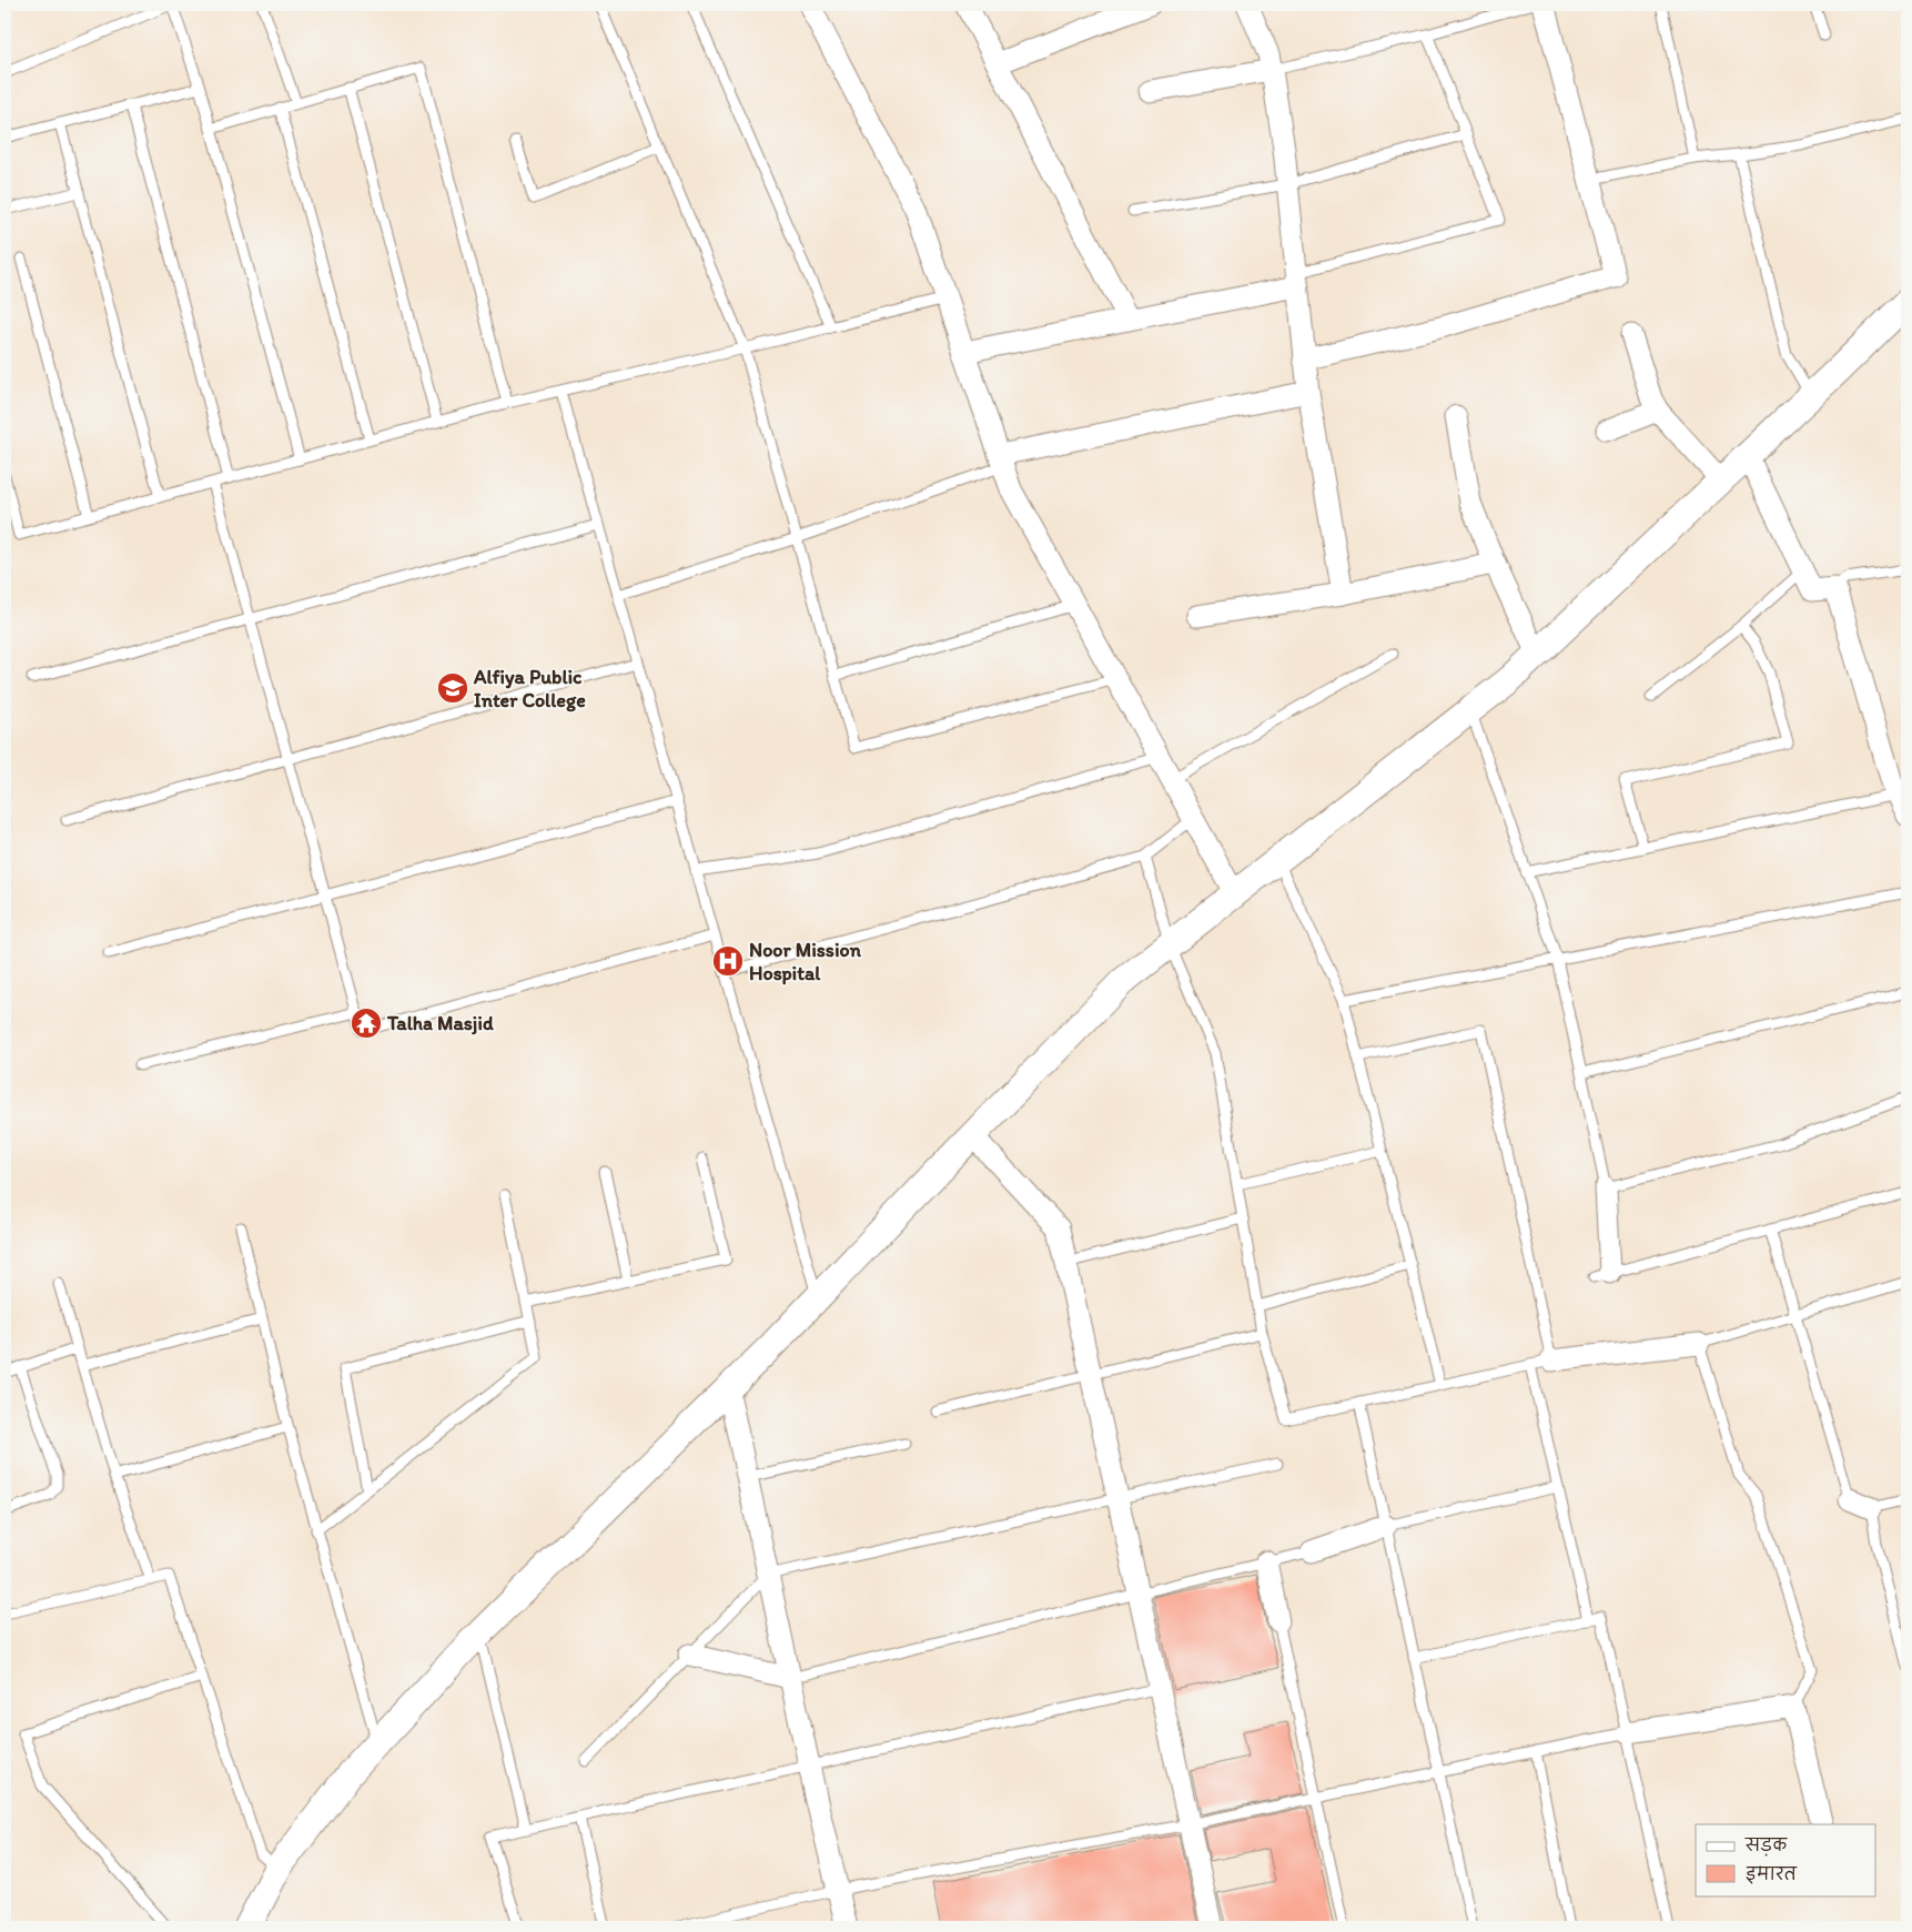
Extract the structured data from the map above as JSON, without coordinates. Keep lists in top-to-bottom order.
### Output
{
  "places": {
    "school or university": ["Alfiya Public Inter College"],
    "hospital": ["Noor Mission Hospital"],
    "temple": ["Talha Masjid"]
  },
  "legend": ["सड़क", "इमारत"]
}
